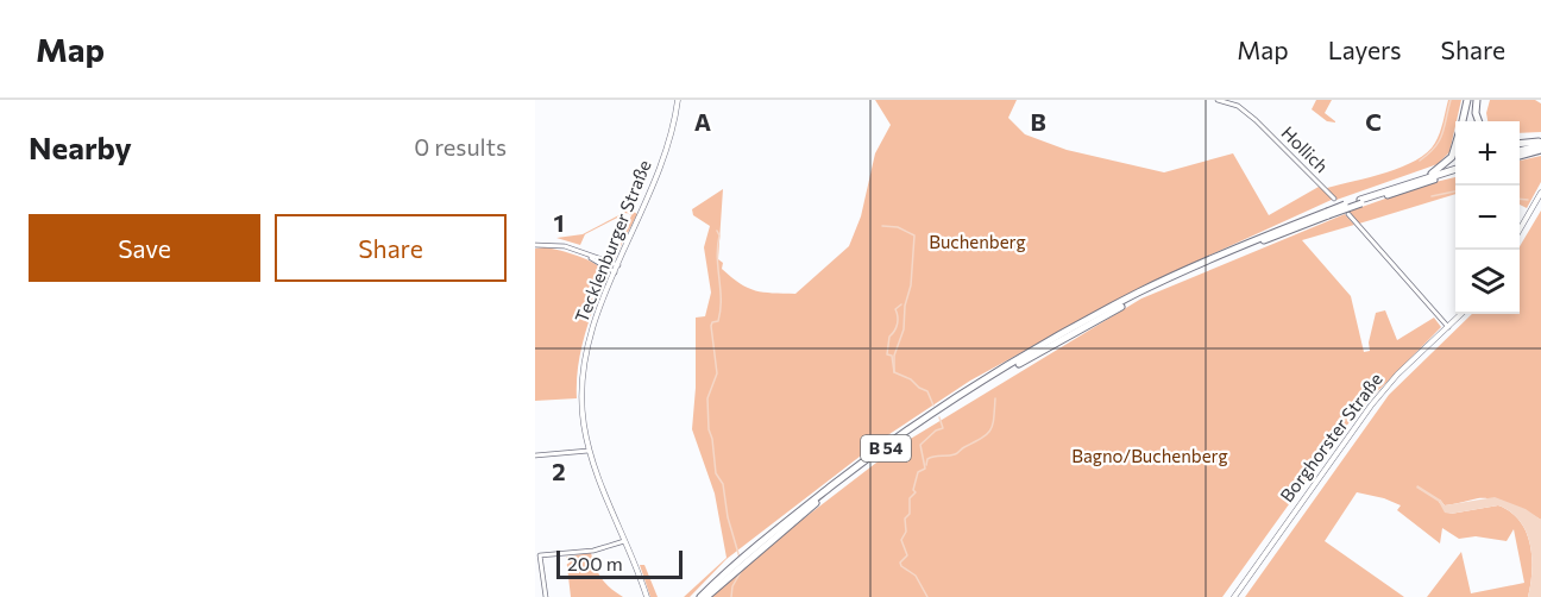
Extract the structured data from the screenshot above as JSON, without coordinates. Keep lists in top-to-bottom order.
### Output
{
  "streets": {
    "highway": ["B 54"],
    "main road": ["Tecklenburger Straße", "Borghorster Straße"],
    "street": ["Hollich"]
  },
  "parks": ["Buchenberg", "Bagno/Buchenberg"],
  "scale_bar": "200 m",
  "page": {
    "header": "Map",
    "nav": ["Map", "Layers", "Share"],
    "heading": ["Nearby", "0 results"],
    "map_buttons": ["+", "−"],
    "buttons": ["Save", "Share"],
    "scale": "200 m"
  },
  "grid": {
    "columns": ["A", "B", "C"],
    "rows": ["1", "2"]
  }
}
